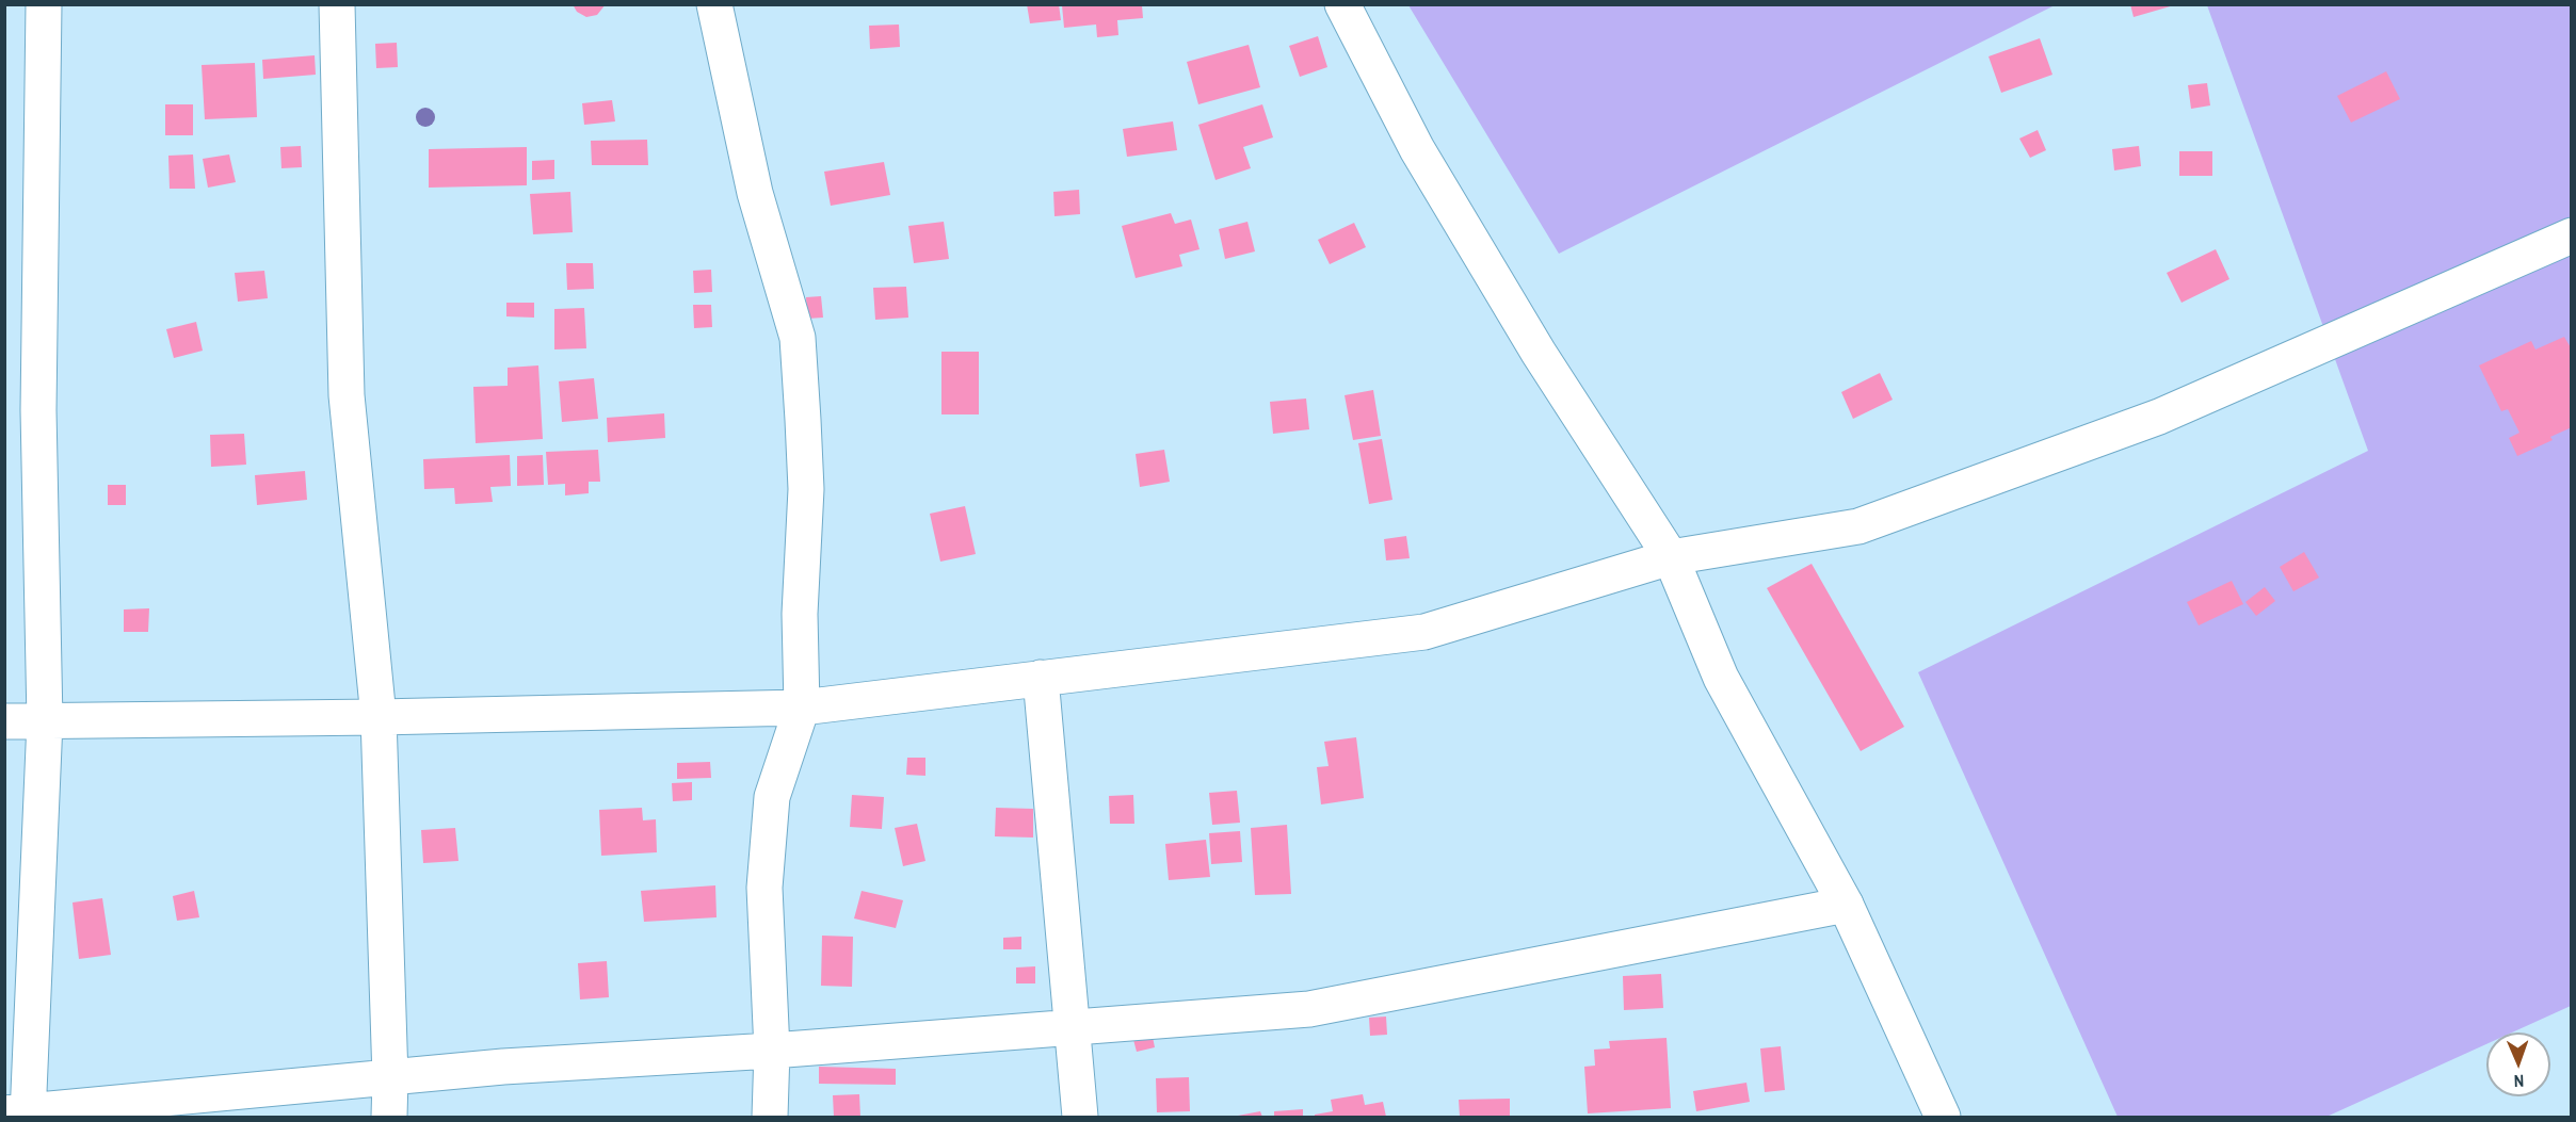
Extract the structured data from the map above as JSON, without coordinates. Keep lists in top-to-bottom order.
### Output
{
  "north": "bottom"
}
